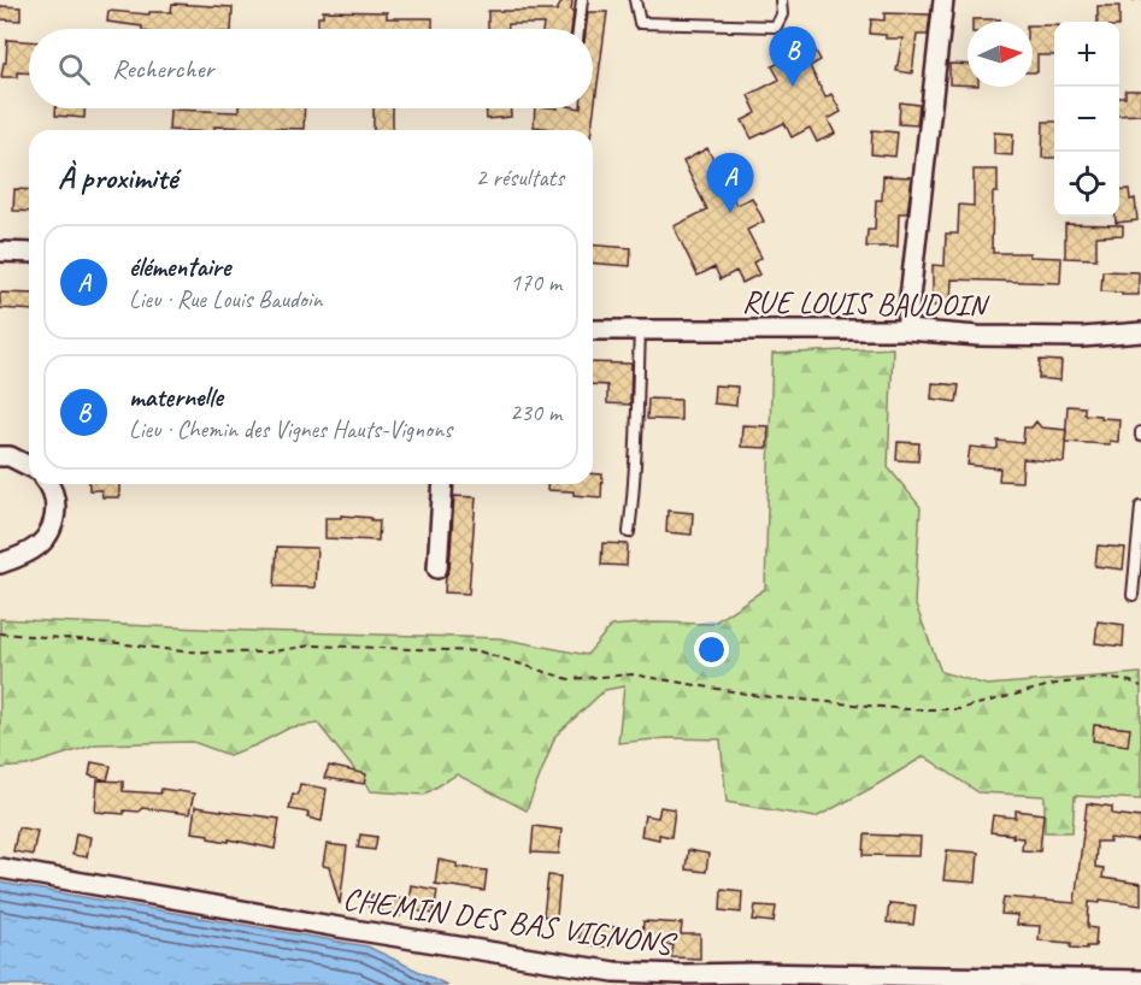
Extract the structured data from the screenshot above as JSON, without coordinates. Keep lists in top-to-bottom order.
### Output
{
  "streets": {
    "street": ["RUE LOUIS BAUDOIN", "CHEMIN DES BAS VIGNONS"]
  },
  "north": "right",
  "page": {
    "map_buttons": ["+", "−"],
    "pins": ["B", "A"],
    "search": "Rechercher",
    "heading": ["À proximité", "2 résultats"],
    "list": [
      {
        "mark": "A",
        "name": "élémentaire",
        "note": "Lieu · Rue Louis Baudoin",
        "value": "170 m"
      },
      {
        "mark": "B",
        "name": "maternelle",
        "note": "Lieu · Chemin des Vignes Hauts-Vignons",
        "value": "230 m"
      }
    ]
  }
}
